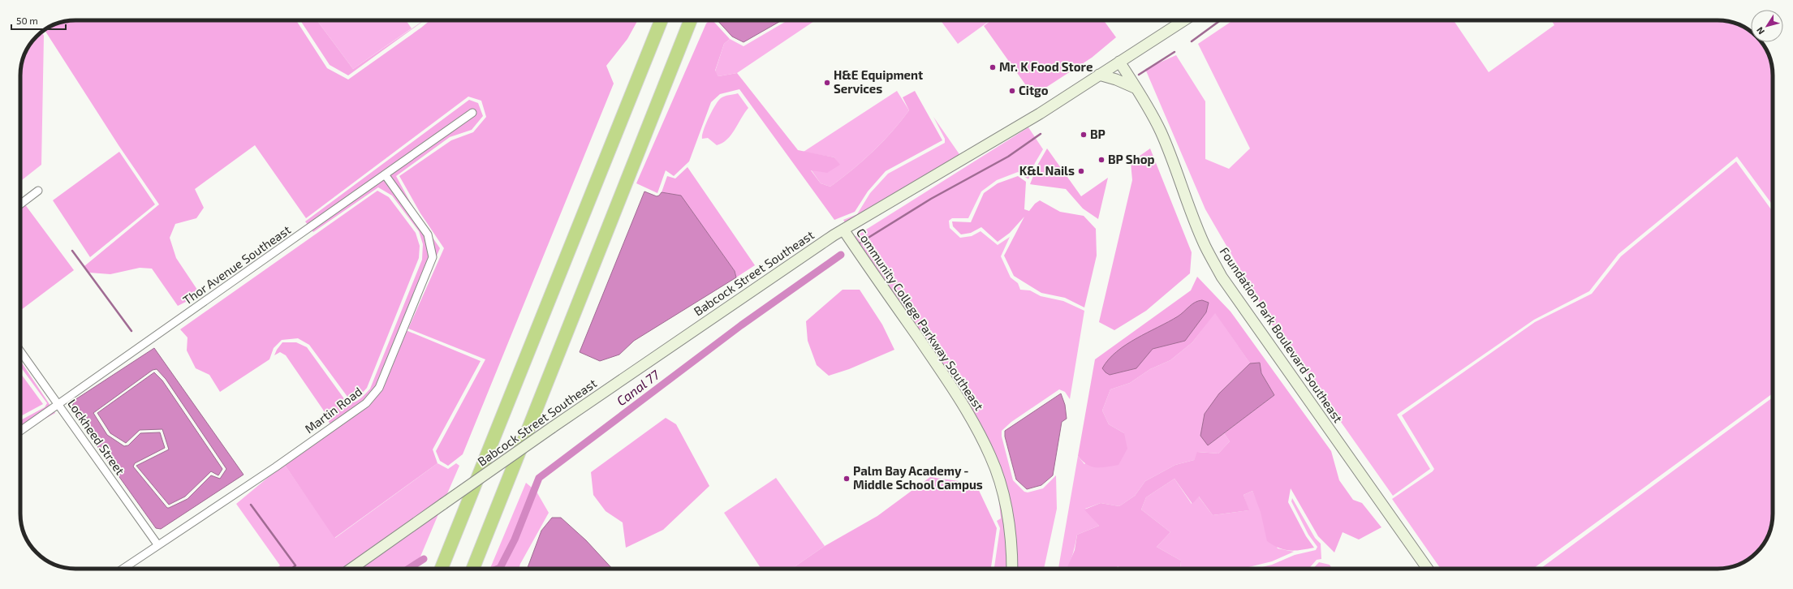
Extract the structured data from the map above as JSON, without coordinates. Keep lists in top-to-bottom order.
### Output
{
  "streets": {
    "main road": ["Babcock Street Southeast", "Community College Parkway Southeast", "Foundation Park Boulevard Southeast"],
    "street": ["Thor Avenue Southeast", "Martin Road", "Lockheed Street"]
  },
  "crossings": [
    ["Thor Avenue Southeast", "Martin Road"],
    ["Thor Avenue Southeast", "Lockheed Street"],
    ["Babcock Street Southeast", "Community College Parkway Southeast"],
    ["Babcock Street Southeast", "Foundation Park Boulevard Southeast"],
    ["Martin Road", "Lockheed Street"]
  ],
  "water": ["Canal 77"],
  "places": [
    "Mr. K Food Store",
    "H&E Equipment Services",
    "Citgo",
    "BP",
    "BP Shop",
    "K&L Nails",
    "Palm Bay Academy - Middle School Campus"
  ],
  "scale_bar": "50 m",
  "north": "bottom left"
}
